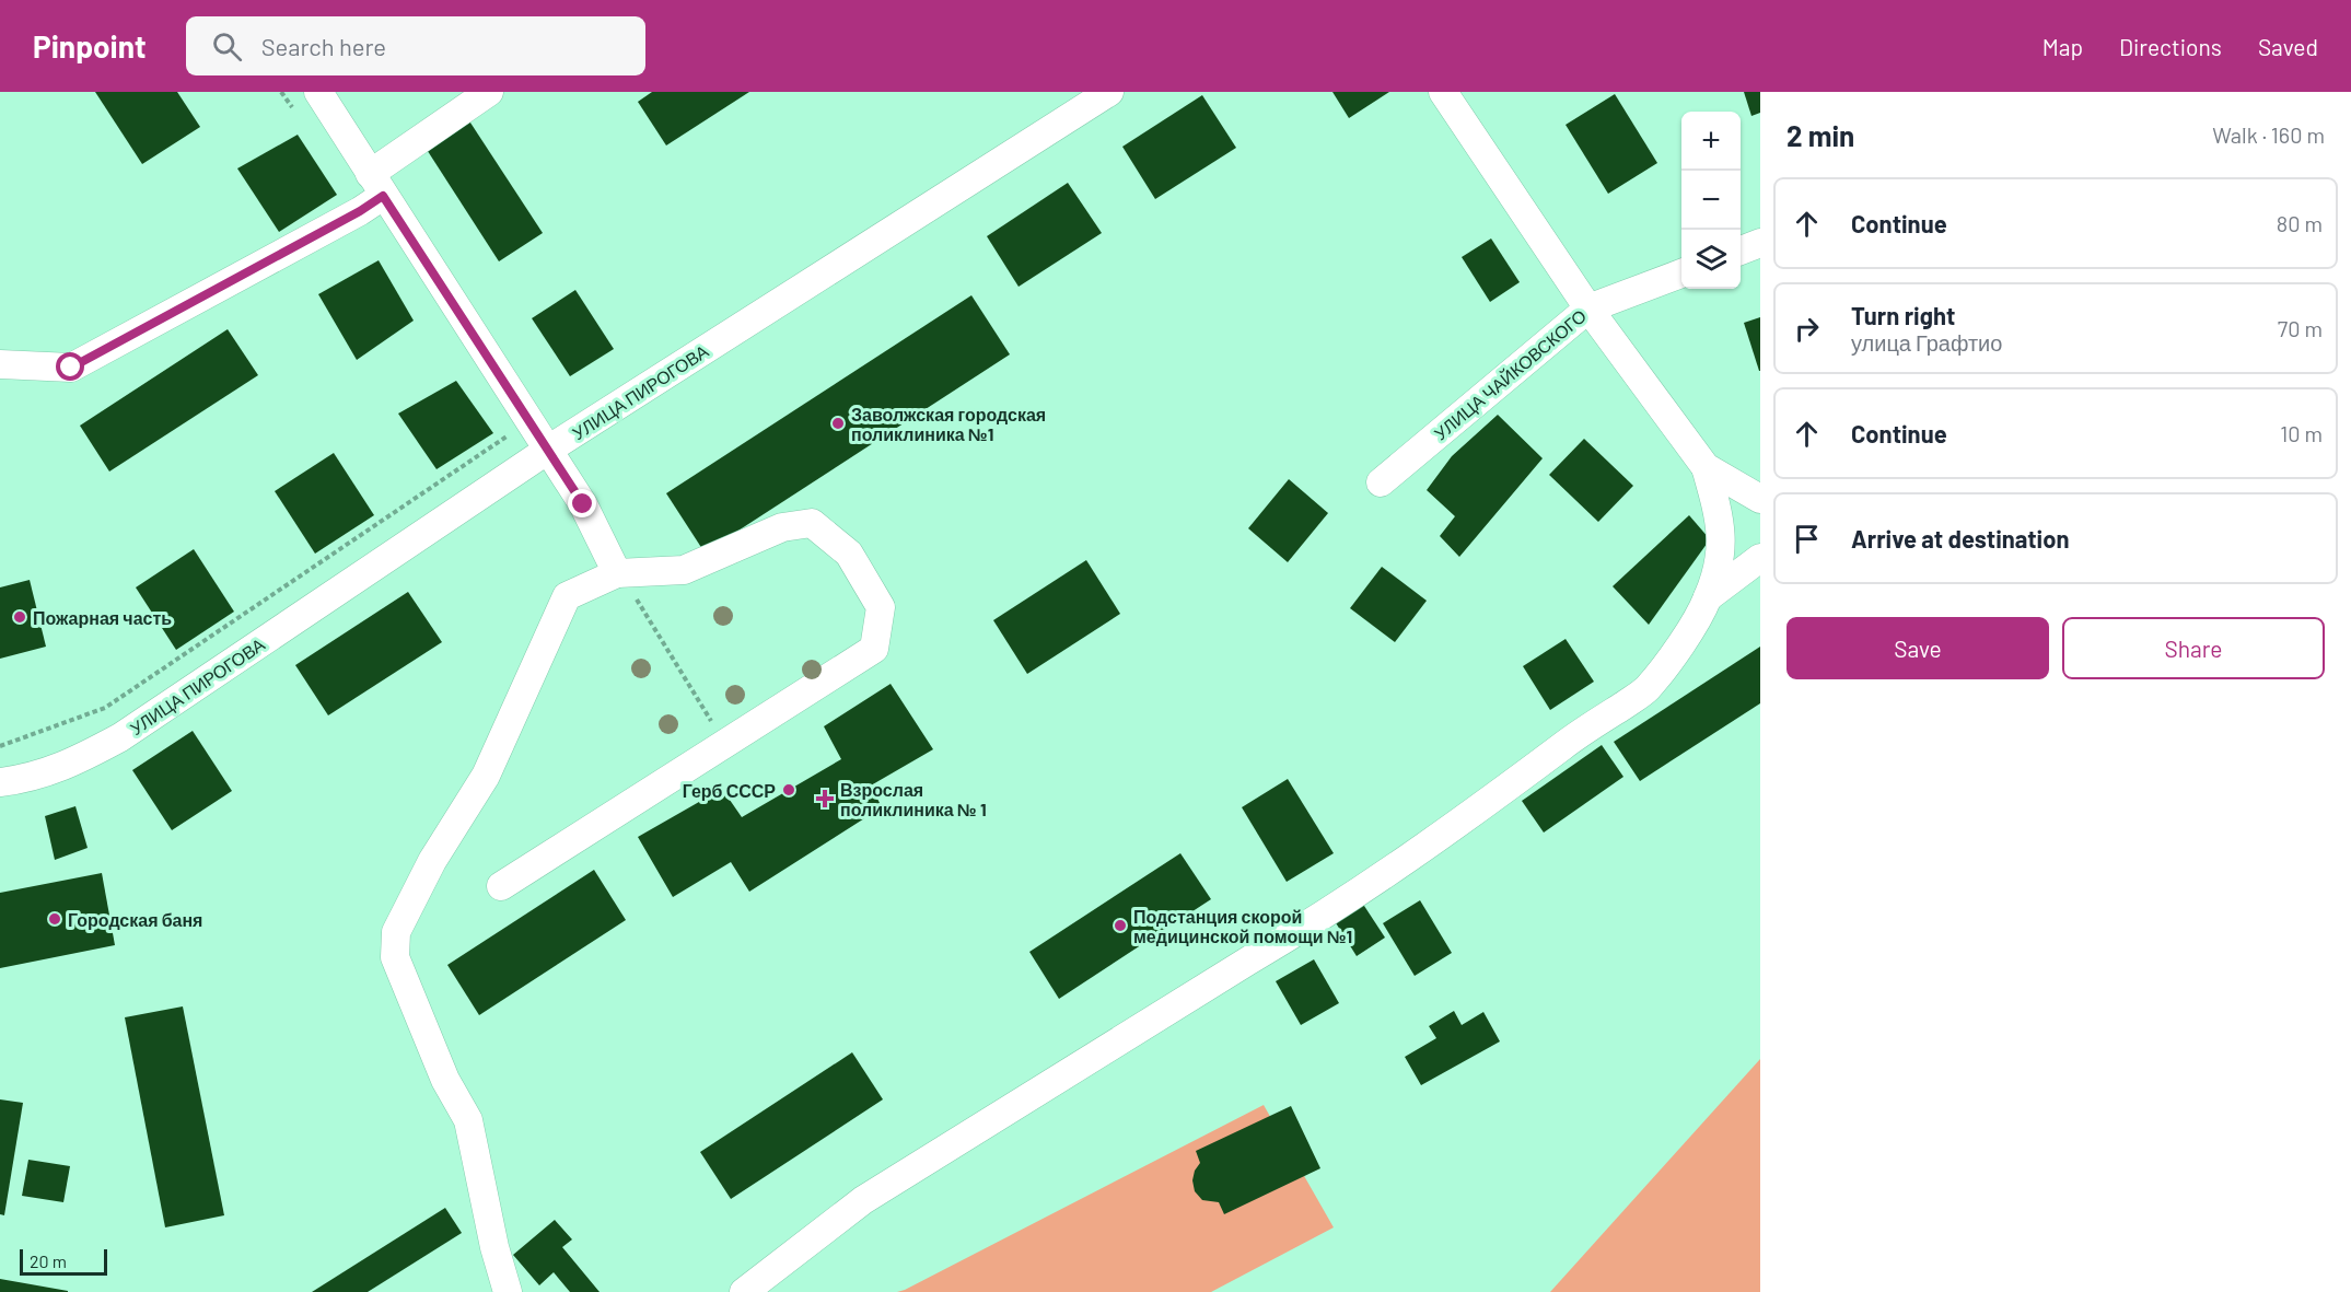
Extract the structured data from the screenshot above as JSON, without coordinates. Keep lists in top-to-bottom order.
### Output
{
  "streets": {
    "street": ["УЛИЦА ЧАЙКОВСКОГО", "УЛИЦА ПИРОГОВА"]
  },
  "places": {
    "other": [
      "Заволжская городская поликлиника №1",
      "Пожарная часть",
      "Герб СССР",
      "Городская баня",
      "Подстанция скорой медицинской помощи №1"
    ],
    "health": ["Взрослая поликлиника № 1"]
  },
  "scale_bar": "20 m",
  "page": {
    "header": "Pinpoint",
    "search": "Search here",
    "nav": ["Map", "Directions", "Saved"],
    "heading": ["2 min", "Walk · 160 m"],
    "map_buttons": ["+", "−"],
    "list": [
      ["Continue", "80 m"],
      ["Turn right", "улица Графтио", "70 m"],
      ["Continue", "10 m"],
      "Arrive at destination"
    ],
    "buttons": ["Save", "Share"],
    "scale": "20 m"
  }
}
